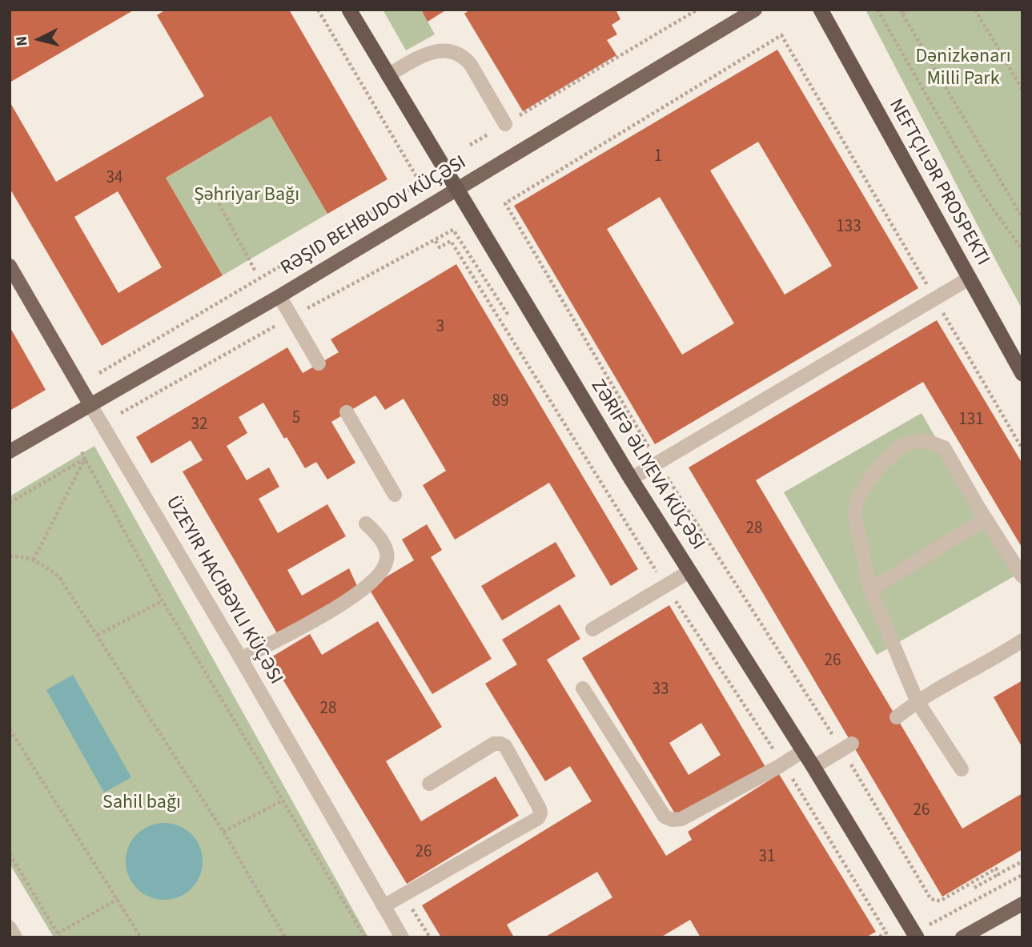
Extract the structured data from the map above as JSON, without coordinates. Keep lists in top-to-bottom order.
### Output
{
  "streets": {
    "highway": ["NEFTÇILƏR PROSPEKTI", "ZƏRIFƏ ƏLIYEVA KÜÇƏSI"],
    "main road": ["RƏŞID BEHBUDOV KÜÇƏSI"]
  },
  "crossings": [
    ["RƏŞID BEHBUDOV KÜÇƏSI", "ZƏRIFƏ ƏLIYEVA KÜÇƏSI"]
  ],
  "parks": ["Dənizkənarı Milli Park", "Şəhriyar Bağı", "Sahil bağı"],
  "house_numbers": [
    "1",
    "34",
    "133",
    "3",
    "89",
    "5",
    "131",
    "32",
    "28",
    "26",
    "33",
    "28",
    "26",
    "26",
    "31"
  ],
  "north": "left"
}
